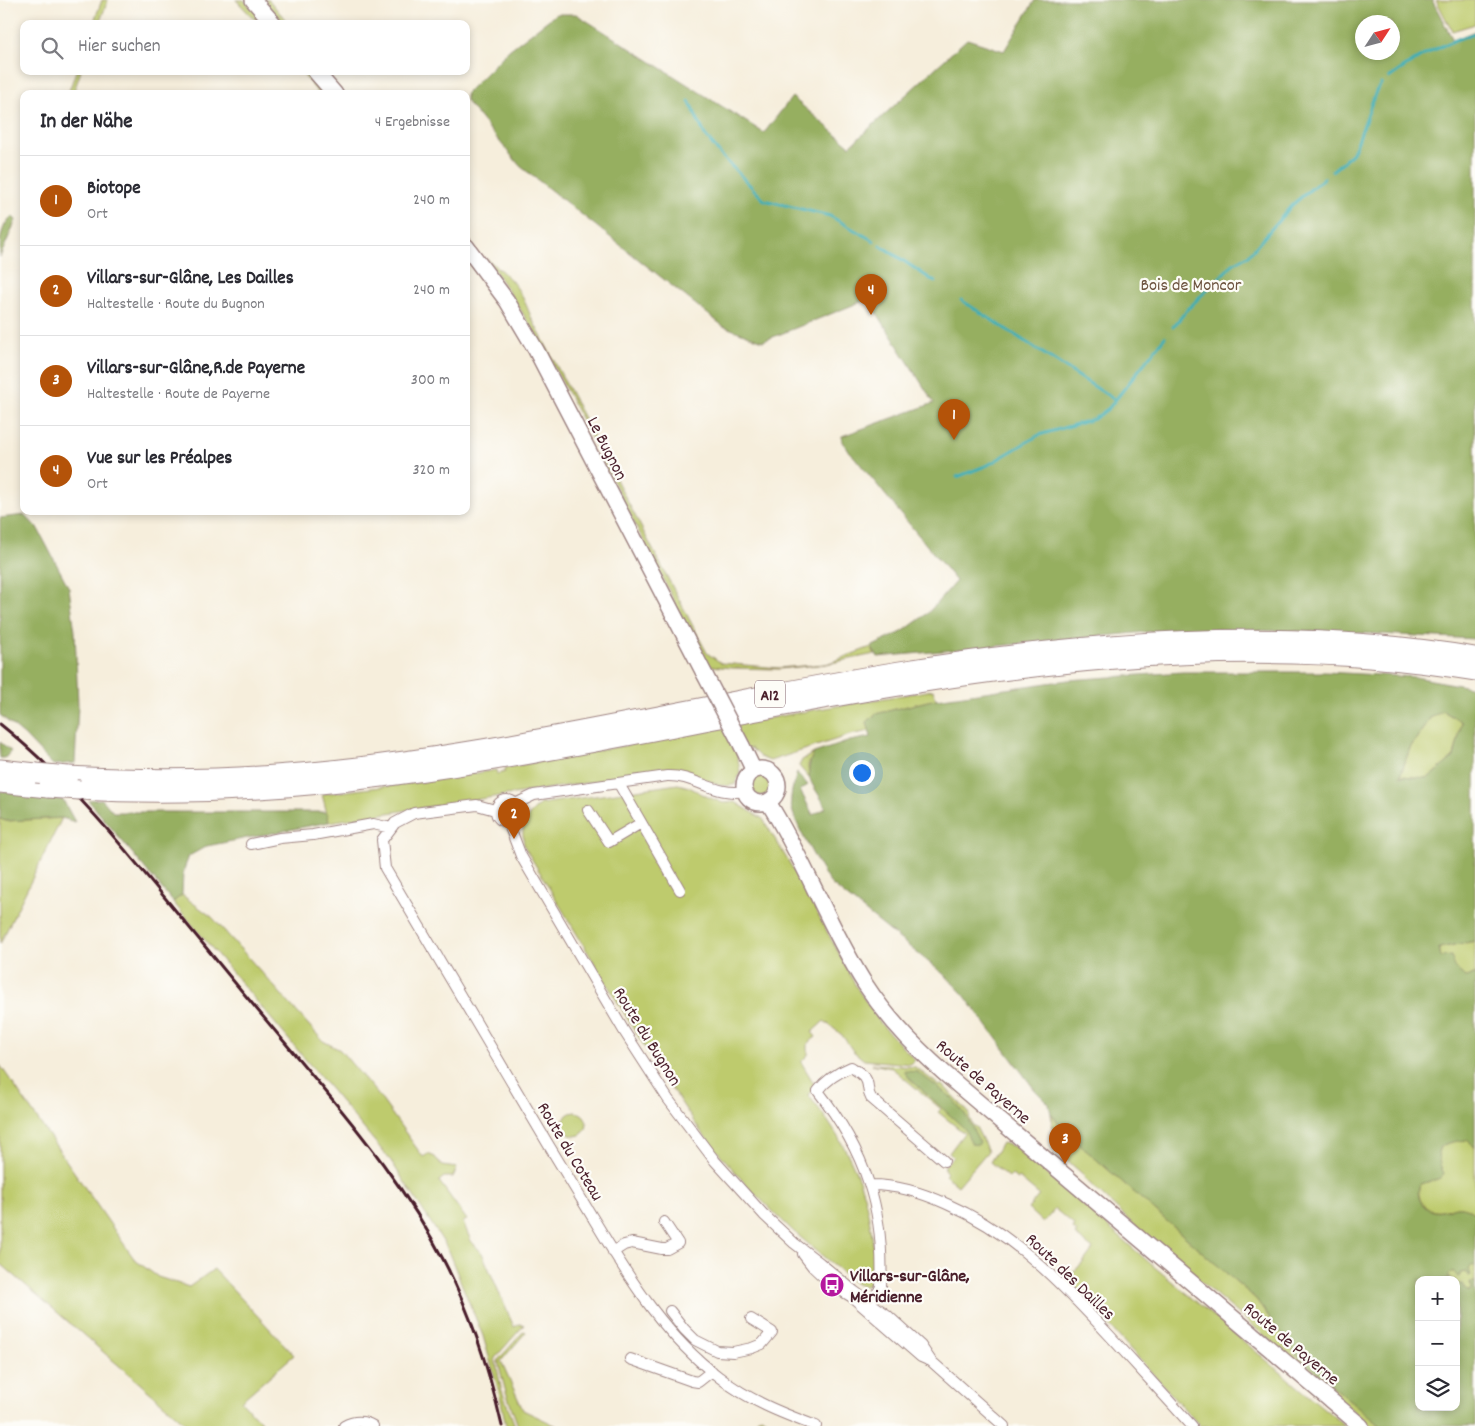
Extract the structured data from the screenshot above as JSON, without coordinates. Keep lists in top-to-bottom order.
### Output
{
  "streets": {
    "highway": ["A12"],
    "main road": ["Le Bugnon", "Route de Payerne"],
    "street": ["Route du Bugnon", "Route du Coteau", "Route des Dailles"]
  },
  "crossings": [
    ["Le Bugnon", "Route de Payerne"]
  ],
  "parks": ["Bois de Moncor"],
  "places": {
    "bus stop": ["Villars-sur-Glâne, Méridienne"]
  },
  "north": "top right",
  "page": {
    "search": "Hier suchen",
    "heading": ["In der Nähe", "4 Ergebnisse"],
    "list": [
      {
        "mark": "1",
        "name": "Biotope",
        "note": "Ort",
        "value": "240 m"
      },
      {
        "mark": "2",
        "name": "Villars-sur-Glâne, Les Dailles",
        "note": "Haltestelle · Route du Bugnon",
        "value": "240 m"
      },
      {
        "mark": "3",
        "name": "Villars-sur-Glâne,R.de Payerne",
        "note": "Haltestelle · Route de Payerne",
        "value": "300 m"
      },
      {
        "mark": "4",
        "name": "Vue sur les Préalpes",
        "note": "Ort",
        "value": "320 m"
      }
    ],
    "pins": [
      "4",
      "1",
      "2",
      "3"
    ],
    "map_buttons": ["+", "−"]
  }
}
